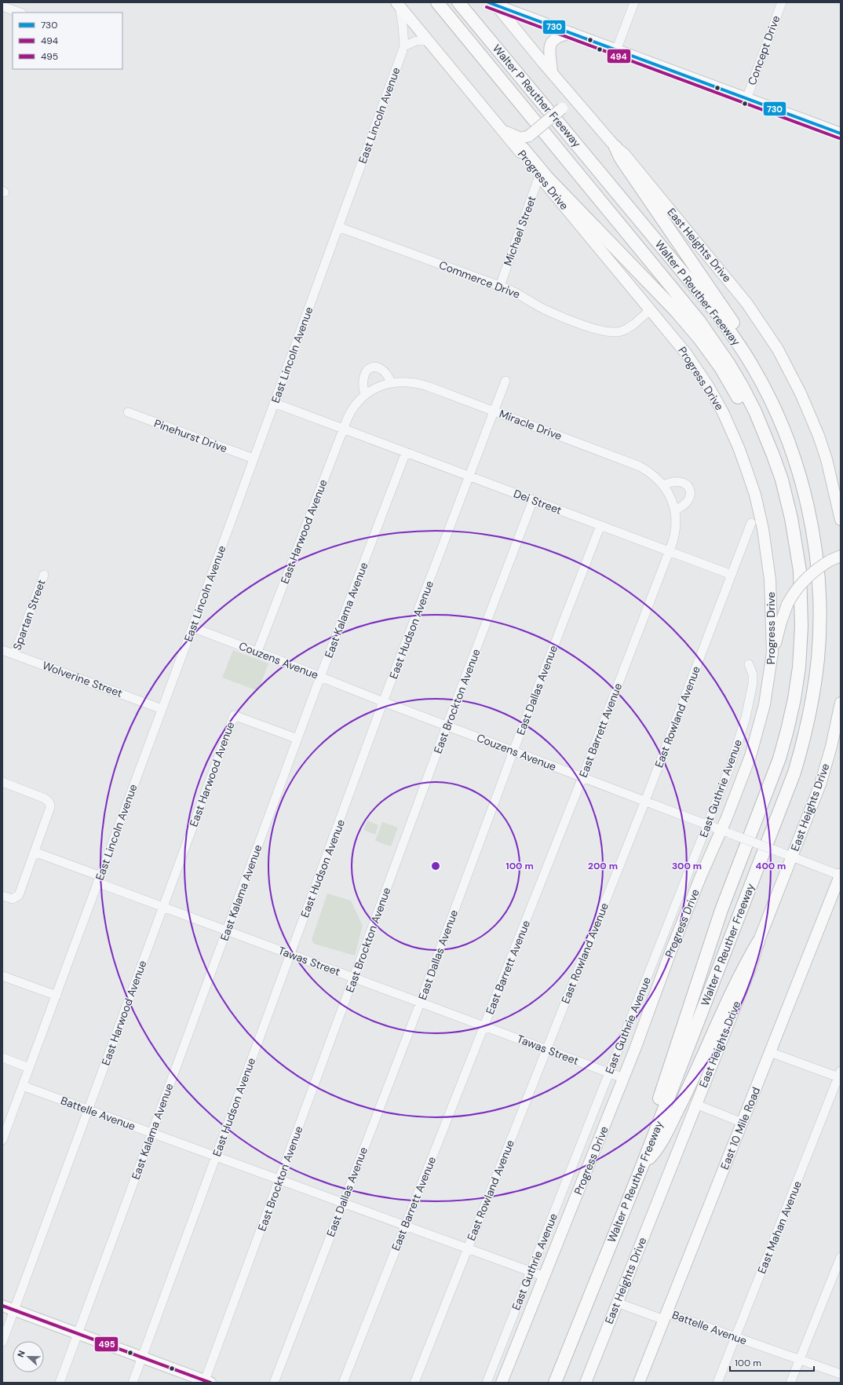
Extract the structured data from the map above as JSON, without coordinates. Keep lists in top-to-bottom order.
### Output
{
  "streets": {
    "highway": ["Walter P Reuther Freeway"],
    "main road": ["Progress Drive", "East Heights Drive", "East 10 Mile Road"],
    "street": [
      "Concept Drive",
      "East Lincoln Avenue",
      "Michael Street",
      "Commerce Drive",
      "Miracle Drive",
      "Pinehurst Drive",
      "Dei Street",
      "East Harwood Avenue",
      "East Kalama Avenue",
      "Spartan Street",
      "East Hudson Avenue",
      "Couzens Avenue",
      "Wolverine Street",
      "East Dallas Avenue",
      "East Brockton Avenue",
      "East Rowland Avenue",
      "East Barrett Avenue",
      "East Guthrie Avenue",
      "Tawas Street",
      "Battelle Avenue",
      "East Mahan Avenue"
    ]
  },
  "crossings": [
    ["East Lincoln Avenue", "Progress Drive"],
    ["East Lincoln Avenue", "Commerce Drive"],
    ["East Lincoln Avenue", "Pinehurst Drive"],
    ["East Lincoln Avenue", "Dei Street"],
    ["East Lincoln Avenue", "Couzens Avenue"],
    ["East Lincoln Avenue", "Wolverine Street"],
    ["East Lincoln Avenue", "Tawas Street"],
    ["East Lincoln Avenue", "Battelle Avenue"],
    ["Progress Drive", "Michael Street"],
    ["Progress Drive", "Commerce Drive"],
    ["Progress Drive", "Couzens Avenue"],
    ["Progress Drive", "Tawas Street"],
    ["Progress Drive", "Battelle Avenue"],
    ["Michael Street", "Commerce Drive"],
    ["East Heights Drive", "Couzens Avenue"],
    ["East Heights Drive", "Battelle Avenue"],
    ["Miracle Drive", "Dei Street"],
    ["Miracle Drive", "East Harwood Avenue"],
    ["Miracle Drive", "East Hudson Avenue"],
    ["Miracle Drive", "East Barrett Avenue"],
    ["Dei Street", "East Harwood Avenue"],
    ["Dei Street", "East Kalama Avenue"],
    ["Dei Street", "East Hudson Avenue"],
    ["Dei Street", "East Dallas Avenue"],
    ["Dei Street", "East Brockton Avenue"],
    ["Dei Street", "East Rowland Avenue"],
    ["Dei Street", "East Barrett Avenue"],
    ["East Harwood Avenue", "East Kalama Avenue"],
    ["East Harwood Avenue", "Couzens Avenue"],
    ["East Harwood Avenue", "Tawas Street"],
    ["East Harwood Avenue", "Battelle Avenue"],
    ["East Kalama Avenue", "Couzens Avenue"],
    ["East Kalama Avenue", "Tawas Street"],
    ["East Kalama Avenue", "Battelle Avenue"],
    ["Spartan Street", "Wolverine Street"],
    ["East Hudson Avenue", "Couzens Avenue"],
    ["East Hudson Avenue", "Tawas Street"],
    ["East Hudson Avenue", "Battelle Avenue"],
    ["Couzens Avenue", "East Dallas Avenue"],
    ["Couzens Avenue", "East Brockton Avenue"],
    ["Couzens Avenue", "East Rowland Avenue"],
    ["Couzens Avenue", "East Barrett Avenue"],
    ["Couzens Avenue", "East Guthrie Avenue"],
    ["Couzens Avenue", "East 10 Mile Road"],
    ["East Dallas Avenue", "Tawas Street"],
    ["East Dallas Avenue", "Battelle Avenue"],
    ["East Brockton Avenue", "Tawas Street"],
    ["East Brockton Avenue", "Battelle Avenue"],
    ["East Rowland Avenue", "Tawas Street"],
    ["East Rowland Avenue", "Battelle Avenue"],
    ["East Barrett Avenue", "Tawas Street"],
    ["East Barrett Avenue", "Battelle Avenue"],
    ["East Guthrie Avenue", "Tawas Street"],
    ["East Guthrie Avenue", "Battelle Avenue"],
    ["Battelle Avenue", "East 10 Mile Road"],
    ["Battelle Avenue", "East Mahan Avenue"]
  ],
  "lines": ["transit line 730", "transit line 494", "transit line 495"],
  "legend": ["730", "494", "495"],
  "scale_bar": "100 m",
  "north": "left",
  "rings": [
    "100 m",
    "200 m",
    "300 m",
    "400 m"
  ]
}
